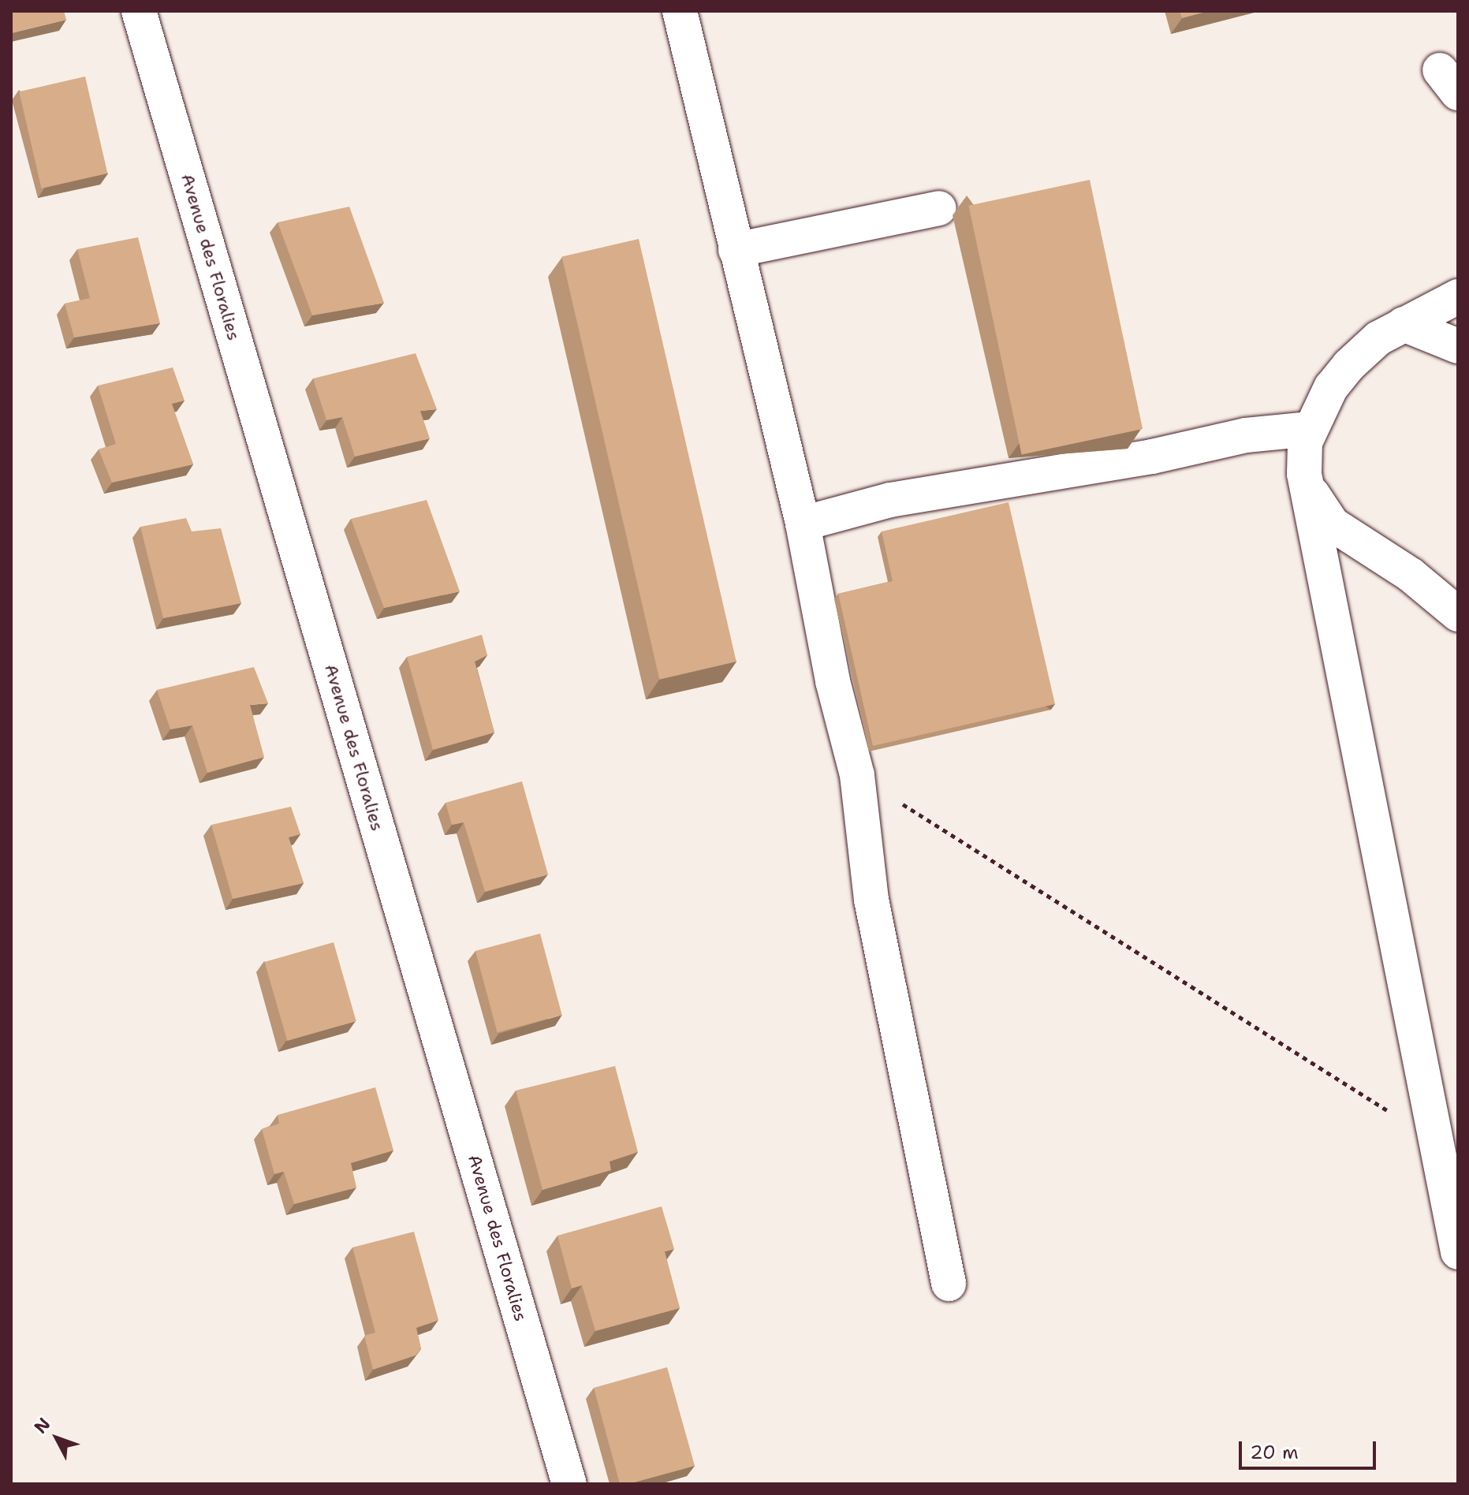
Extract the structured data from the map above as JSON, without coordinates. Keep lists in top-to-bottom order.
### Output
{
  "streets": {
    "street": ["Avenue des Floralies"]
  },
  "scale_bar": "20 m",
  "north": "top left"
}
